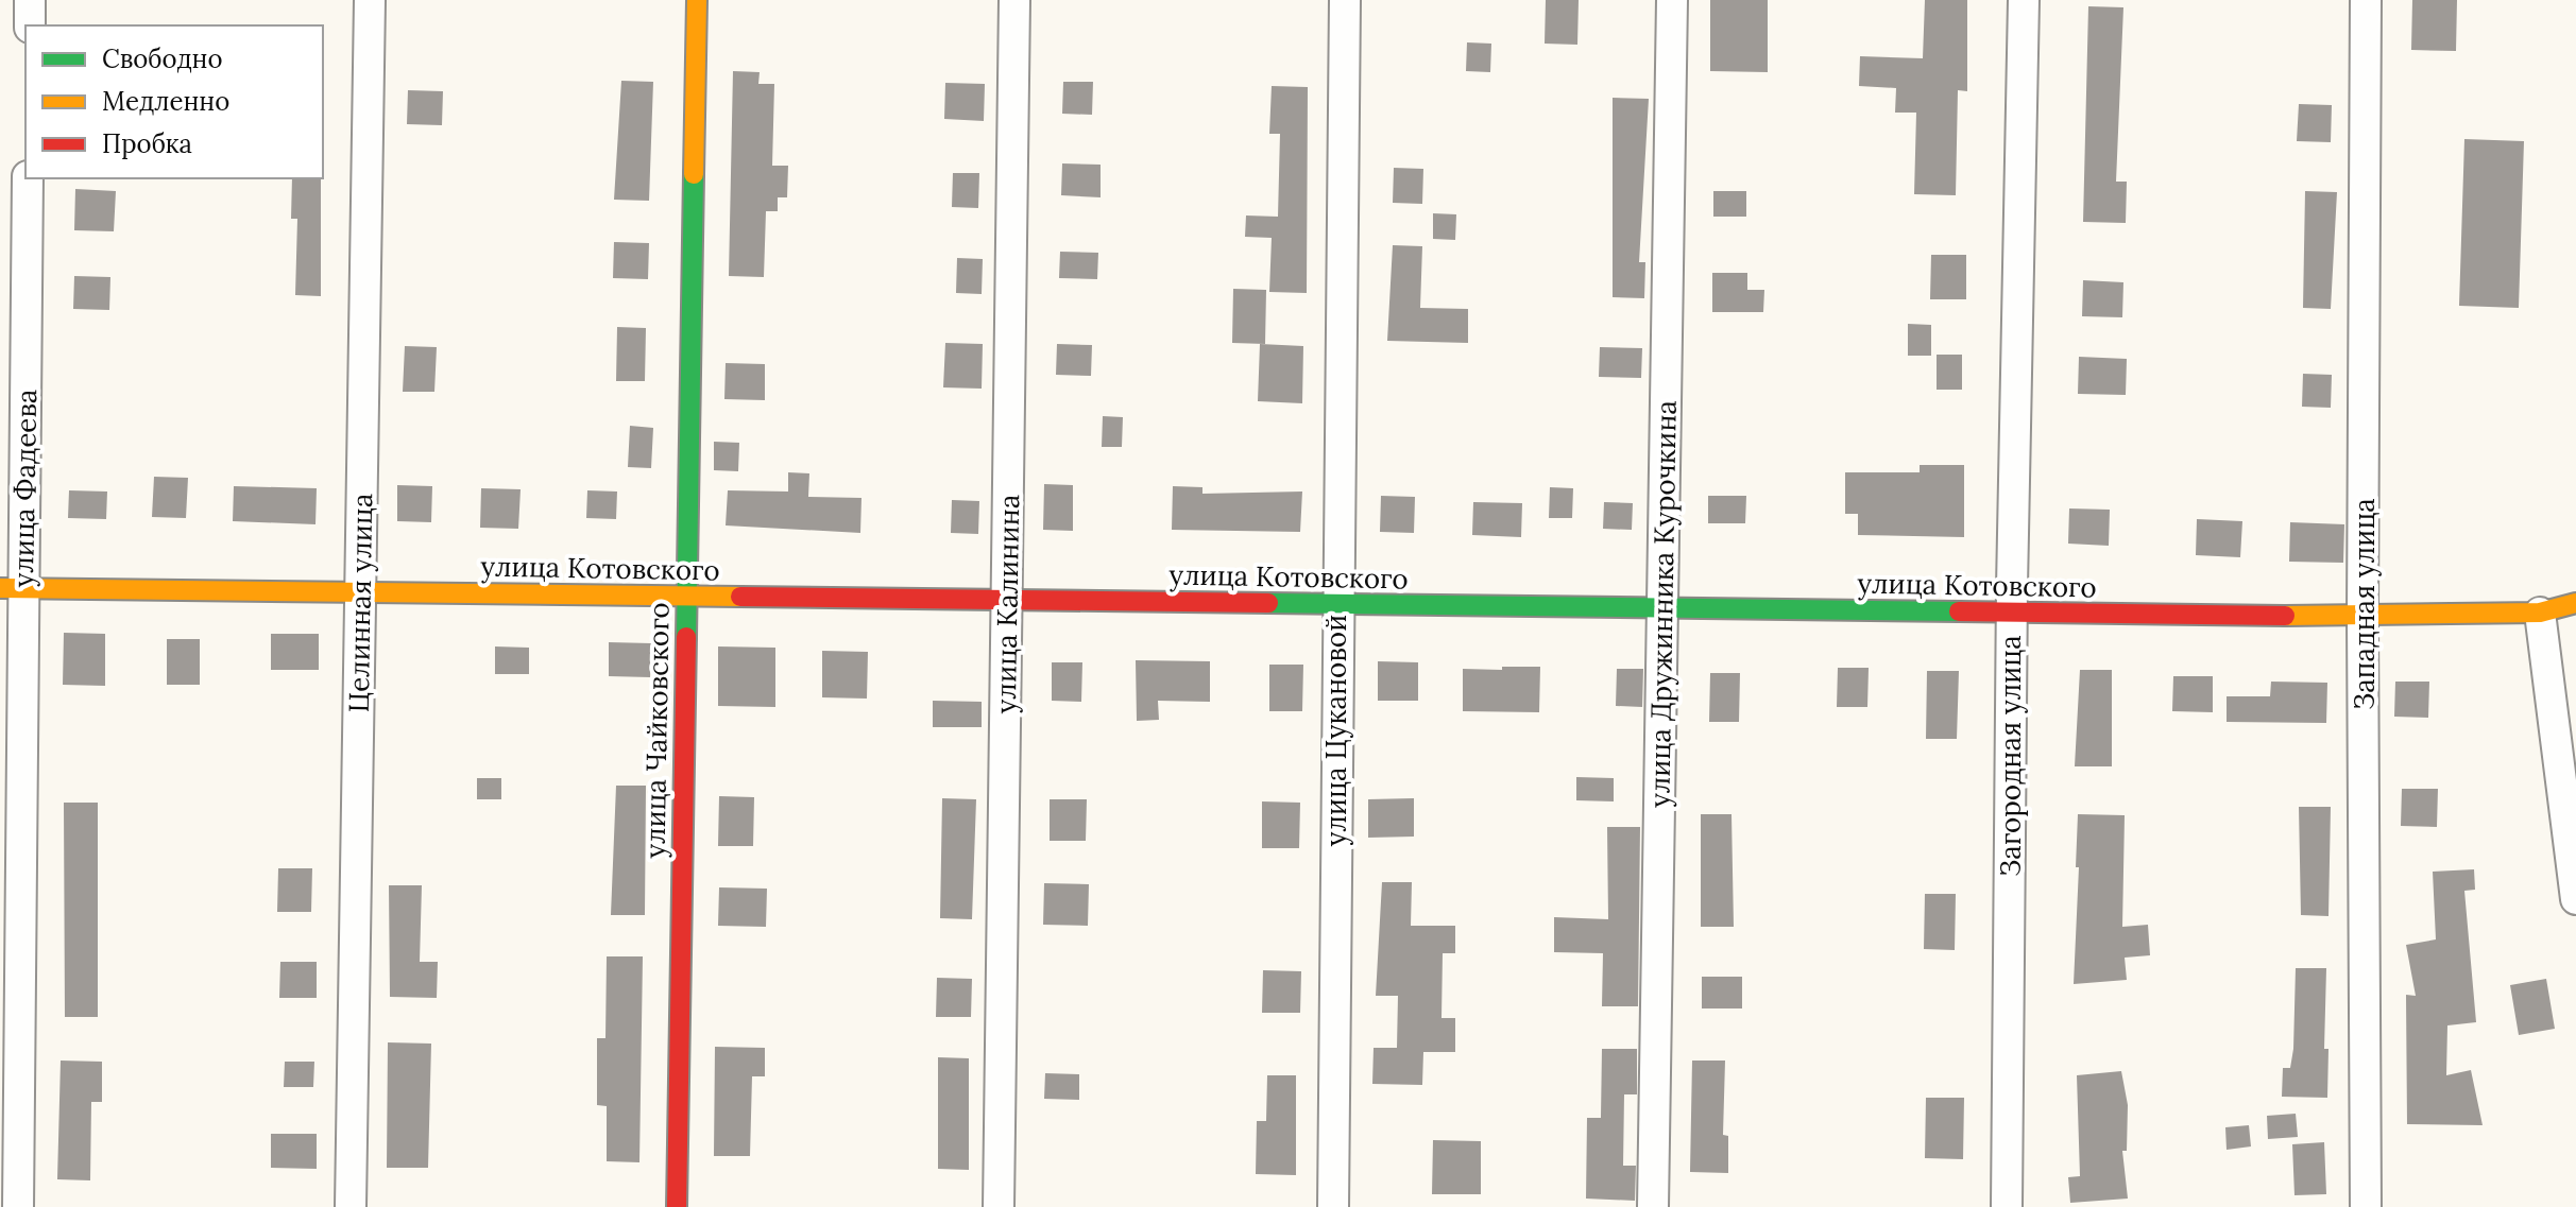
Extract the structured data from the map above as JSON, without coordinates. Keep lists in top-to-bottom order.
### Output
{
  "streets": {
    "street": [
      "улица Фадеева",
      "улица Котовского",
      "Целинная улица",
      "улица Калинина",
      "улица Дружинника Курочкина",
      "Западная улица",
      "улица Чайковского",
      "улица Цукановой",
      "Загородная улица"
    ]
  },
  "crossings": [
    ["улица Фадеева", "улица Котовского"],
    ["улица Котовского", "Целинная улица"],
    ["улица Котовского", "улица Калинина"],
    ["улица Котовского", "улица Дружинника Курочкина"],
    ["улица Котовского", "Западная улица"],
    ["улица Котовского", "улица Чайковского"],
    ["улица Котовского", "улица Цукановой"],
    ["улица Котовского", "Загородная улица"]
  ],
  "legend": ["Свободно", "Медленно", "Пробка"]
}
